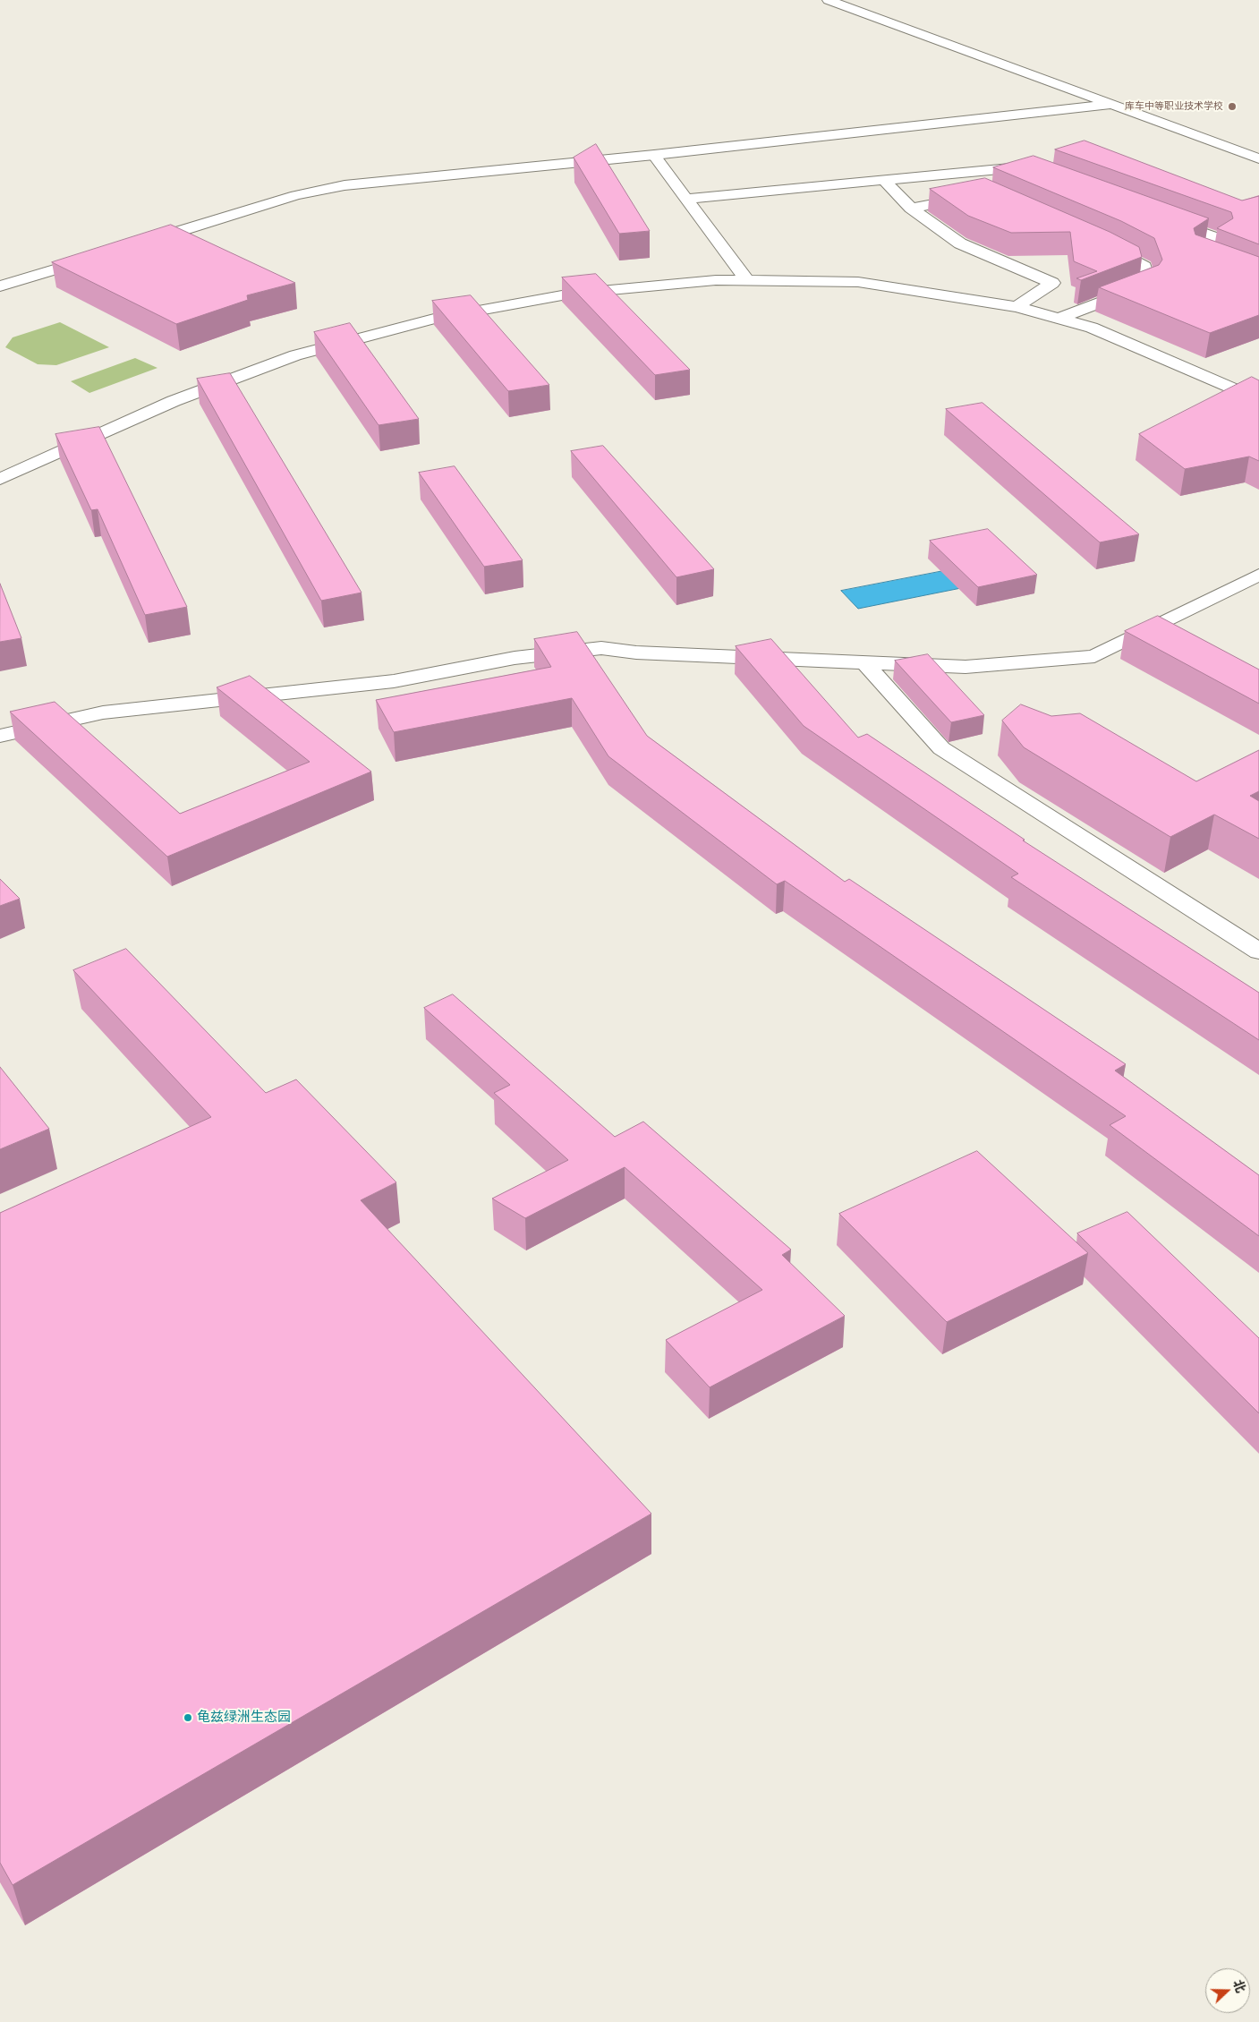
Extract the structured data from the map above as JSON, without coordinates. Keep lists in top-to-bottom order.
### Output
{
  "places": ["库车中等职业技术学校", "龟兹绿洲生态园"],
  "north": "right"
}
